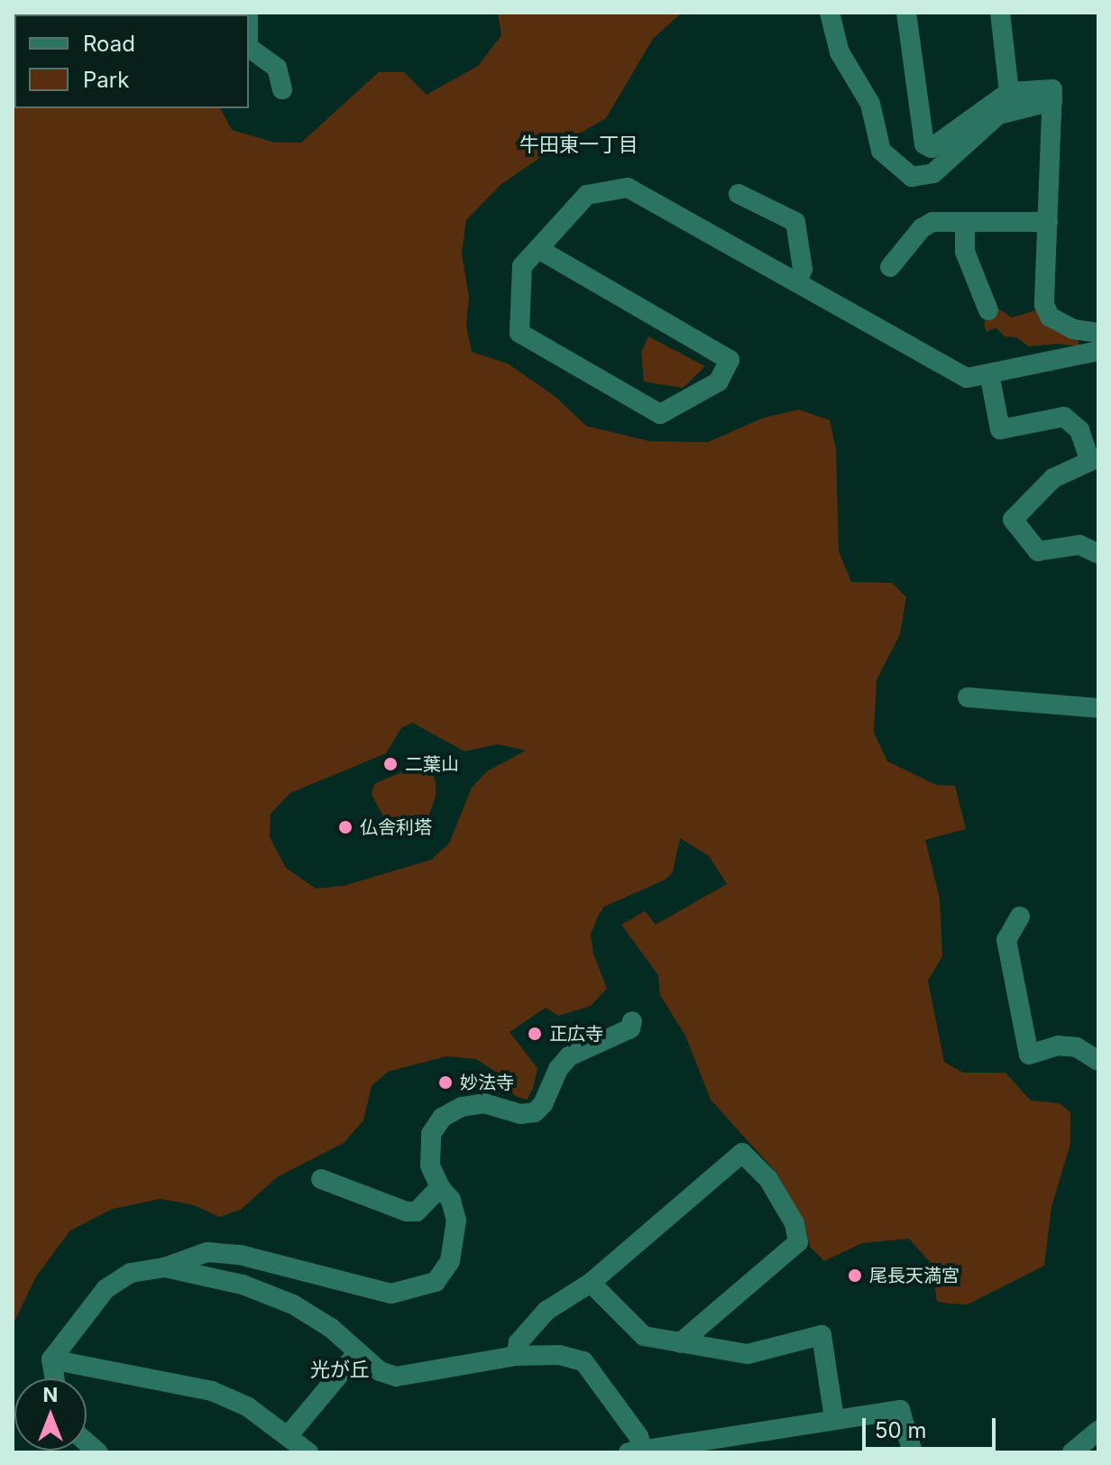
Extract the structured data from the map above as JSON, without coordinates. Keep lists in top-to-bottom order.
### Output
{
  "districts": ["牛田東一丁目", "光が丘"],
  "places": [
    "二葉山",
    "仏舎利塔",
    "正広寺",
    "妙法寺",
    "尾長天満宮"
  ],
  "legend": ["Road", "Park"],
  "scale_bar": "50 m",
  "north": "top"
}
